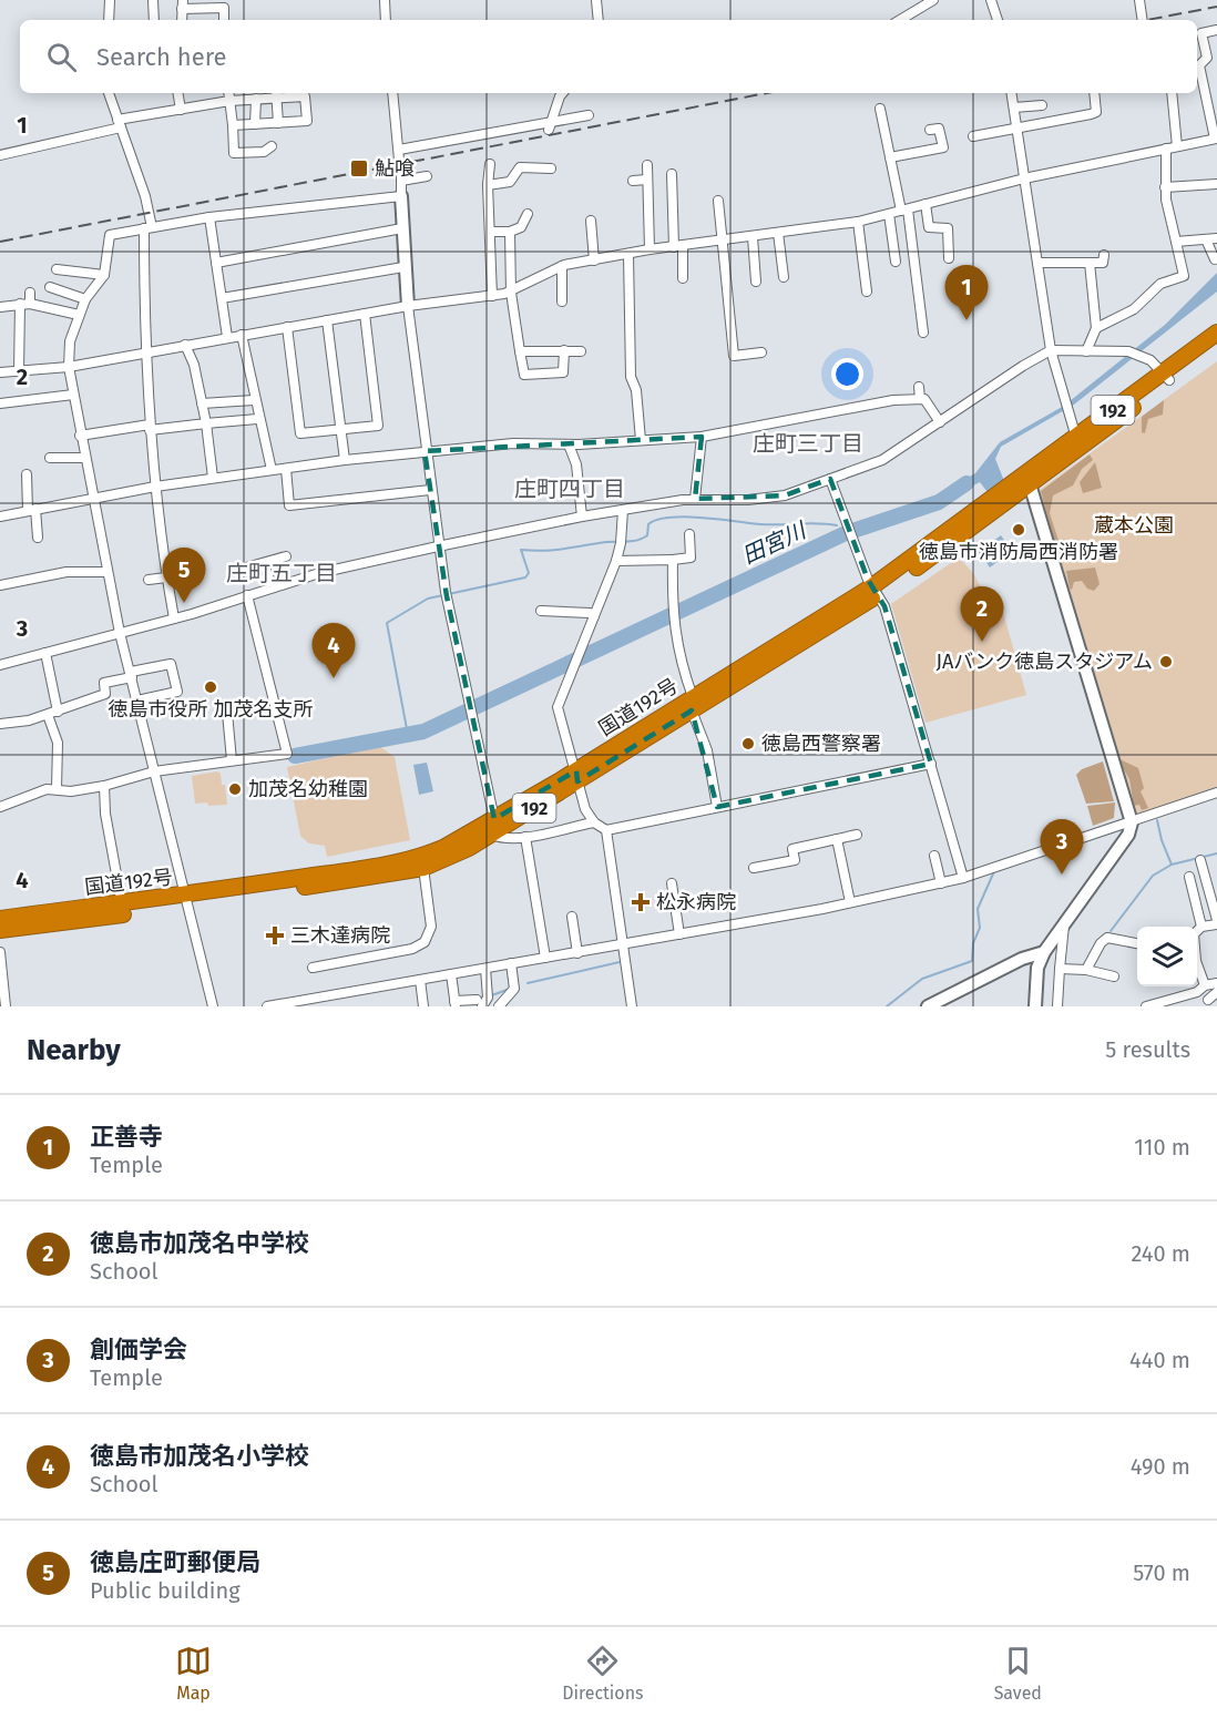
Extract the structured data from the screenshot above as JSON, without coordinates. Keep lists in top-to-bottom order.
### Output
{
  "streets": {
    "highway": ["192", "国道192号"]
  },
  "districts": ["庄町三丁目", "庄町四丁目", "庄町五丁目"],
  "water": ["田宮川"],
  "parks": ["蔵本公園"],
  "places": {
    "transit": ["鮎喰"],
    "other": [
      "徳島市消防局西消防署",
      "JAバンク徳島スタジアム",
      "徳島市役所 加茂名支所",
      "徳島西警察署",
      "加茂名幼稚園"
    ],
    "health": ["松永病院", "三木達病院"]
  },
  "page": {
    "search": "Search here",
    "pins": [
      "1",
      "5",
      "2",
      "4",
      "3"
    ],
    "heading": ["Nearby", "5 results"],
    "list": [
      {
        "mark": "1",
        "name": "正善寺",
        "note": "Temple",
        "value": "110 m"
      },
      {
        "mark": "2",
        "name": "徳島市加茂名中学校",
        "note": "School",
        "value": "240 m"
      },
      {
        "mark": "3",
        "name": "創価学会",
        "note": "Temple",
        "value": "440 m"
      },
      {
        "mark": "4",
        "name": "徳島市加茂名小学校",
        "note": "School",
        "value": "490 m"
      },
      {
        "mark": "5",
        "name": "徳島庄町郵便局",
        "note": "Public building",
        "value": "570 m"
      }
    ],
    "nav": ["Map", "Directions", "Saved"]
  },
  "grid": {
    "rows": [
      "1",
      "2",
      "3",
      "4"
    ]
  }
}
